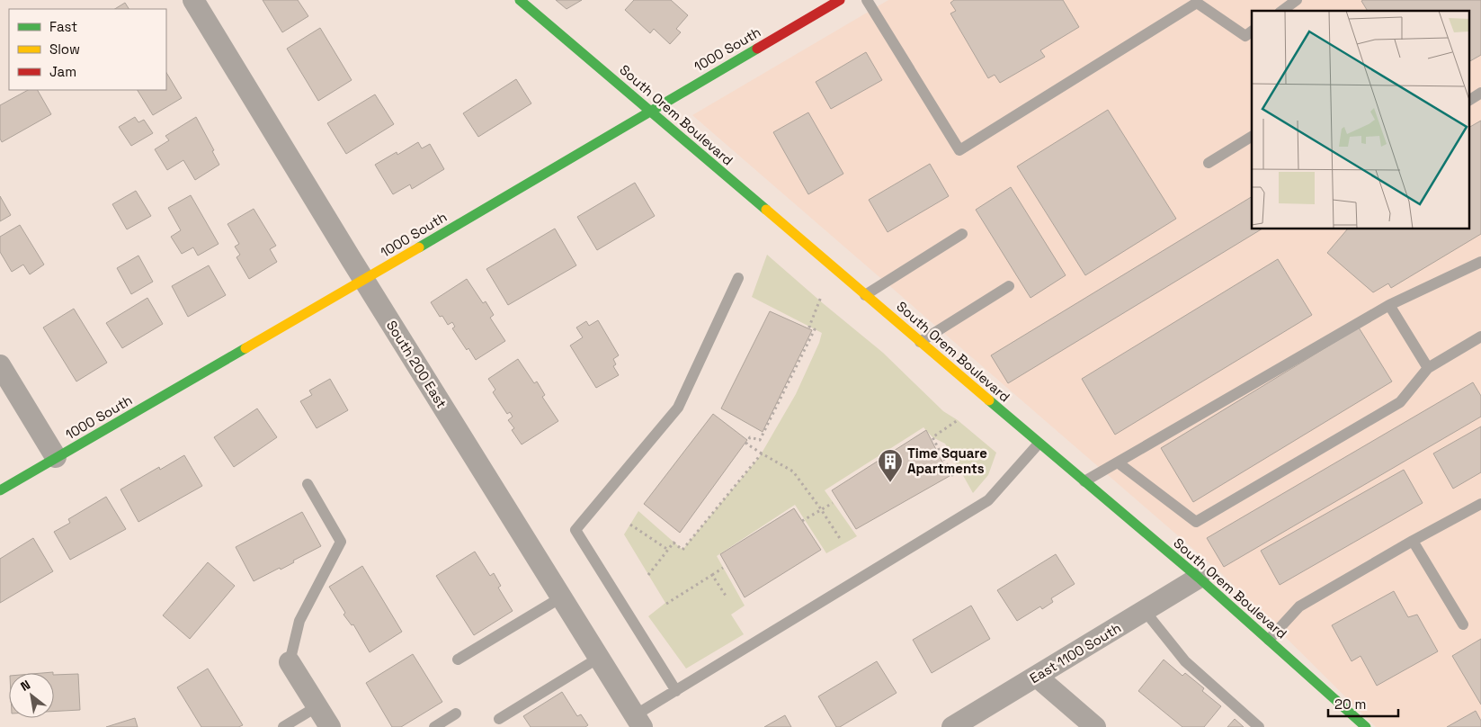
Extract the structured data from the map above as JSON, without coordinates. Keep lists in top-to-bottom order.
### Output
{
  "streets": {
    "street": [
      "1000 South",
      "South Orem Boulevard",
      "South 200 East",
      "East 1100 South"
    ]
  },
  "crossings": [
    ["1000 South", "South Orem Boulevard"],
    ["1000 South", "South 200 East"],
    ["South Orem Boulevard", "East 1100 South"]
  ],
  "places": {
    "building": ["Time Square Apartments"]
  },
  "legend": ["Fast", "Slow", "Jam"],
  "scale_bar": "20 m",
  "north": "top left"
}
